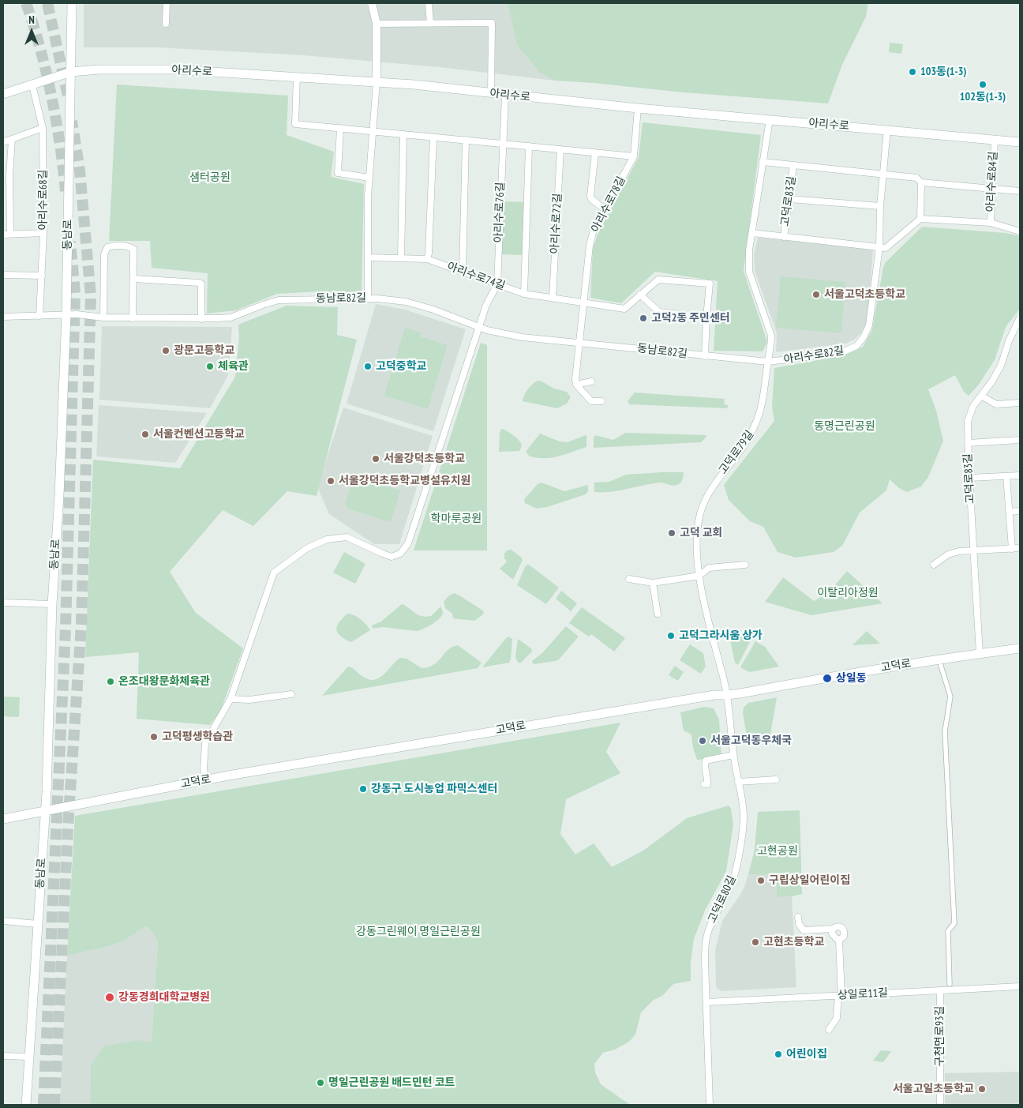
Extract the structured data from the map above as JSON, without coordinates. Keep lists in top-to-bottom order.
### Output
{
  "streets": {
    "main road": ["아리수로", "동남로", "고덕로"],
    "street": [
      "아리수로84길",
      "아리수로68길",
      "고덕로83길",
      "아리수로78길",
      "아리수로76길",
      "아리수로72길",
      "아리수로74길",
      "동남로82길",
      "아리수로82길",
      "고덕로79길",
      "고덕로80길",
      "상일로11길",
      "구천면로93길"
    ]
  },
  "crossings": [
    ["아리수로", "아리수로84길"],
    ["아리수로", "아리수로68길"],
    ["아리수로", "아리수로78길"],
    ["아리수로", "아리수로76길"],
    ["아리수로", "동남로"],
    ["아리수로", "아리수로82길"],
    ["아리수로", "고덕로79길"],
    ["아리수로68길", "동남로82길"],
    ["고덕로83길", "아리수로82길"],
    ["고덕로83길", "고덕로79길"],
    ["고덕로83길", "고덕로"],
    ["아리수로78길", "아리수로74길"],
    ["아리수로78길", "동남로82길"],
    ["아리수로76길", "아리수로74길"],
    ["아리수로76길", "동남로82길"],
    ["아리수로72길", "아리수로74길"],
    ["동남로", "동남로82길"],
    ["동남로", "고덕로"],
    ["동남로82길", "아리수로82길"],
    ["동남로82길", "고덕로79길"],
    ["아리수로82길", "고덕로79길"],
    ["고덕로79길", "고덕로"],
    ["고덕로79길", "고덕로80길"],
    ["고덕로", "고덕로80길"],
    ["고덕로80길", "상일로11길"],
    ["상일로11길", "구천면로93길"]
  ],
  "parks": [
    "샘터공원",
    "동명근린공원",
    "학마루공원",
    "이탈리아정원",
    "고현공원",
    "강동그린웨이 명일근린공원"
  ],
  "places": [
    "103동(1-3)",
    "102동(1-3)",
    "서울고덕초등학교",
    "고덕2동 주민센터",
    "광문고등학교",
    "체육관",
    "고덕중학교",
    "서울컨벤션고등학교",
    "서울강덕초등학교",
    "서울강덕초등학교병설유치원",
    "고덕 교회",
    "고덕그라시움 상가",
    "상일동",
    "온조대왕문화체육관",
    "고덕평생학습관",
    "서울고덕동우체국",
    "강동구 도시농업 파믹스센터",
    "구립상일어린이집",
    "고현초등학교",
    "강동경희대학교병원",
    "어린이집",
    "명일근린공원 배드민턴 코트",
    "서울고일초등학교"
  ],
  "north": "top"
}
